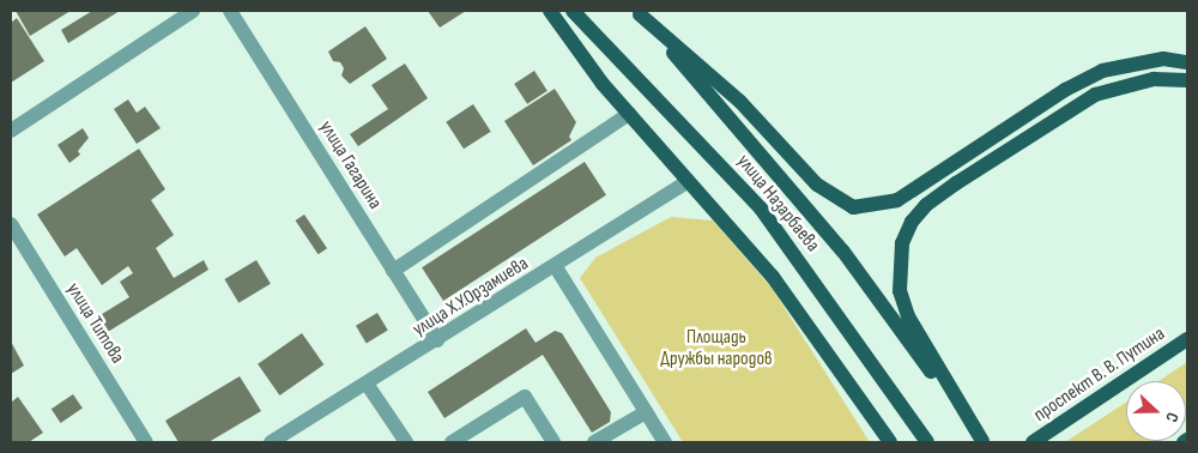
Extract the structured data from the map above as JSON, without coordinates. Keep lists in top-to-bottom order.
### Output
{
  "streets": {
    "main road": ["улица Назарбаева", "проспект В. В. Путина"],
    "street": ["улица Гагарина", "улица Х.У.Орзамиева", "улица Титова"]
  },
  "crossings": [
    ["улица Гагарина", "улица Х.У.Орзамиева"]
  ],
  "parks": ["Площадь Дружбы народов"],
  "north": "right"
}
